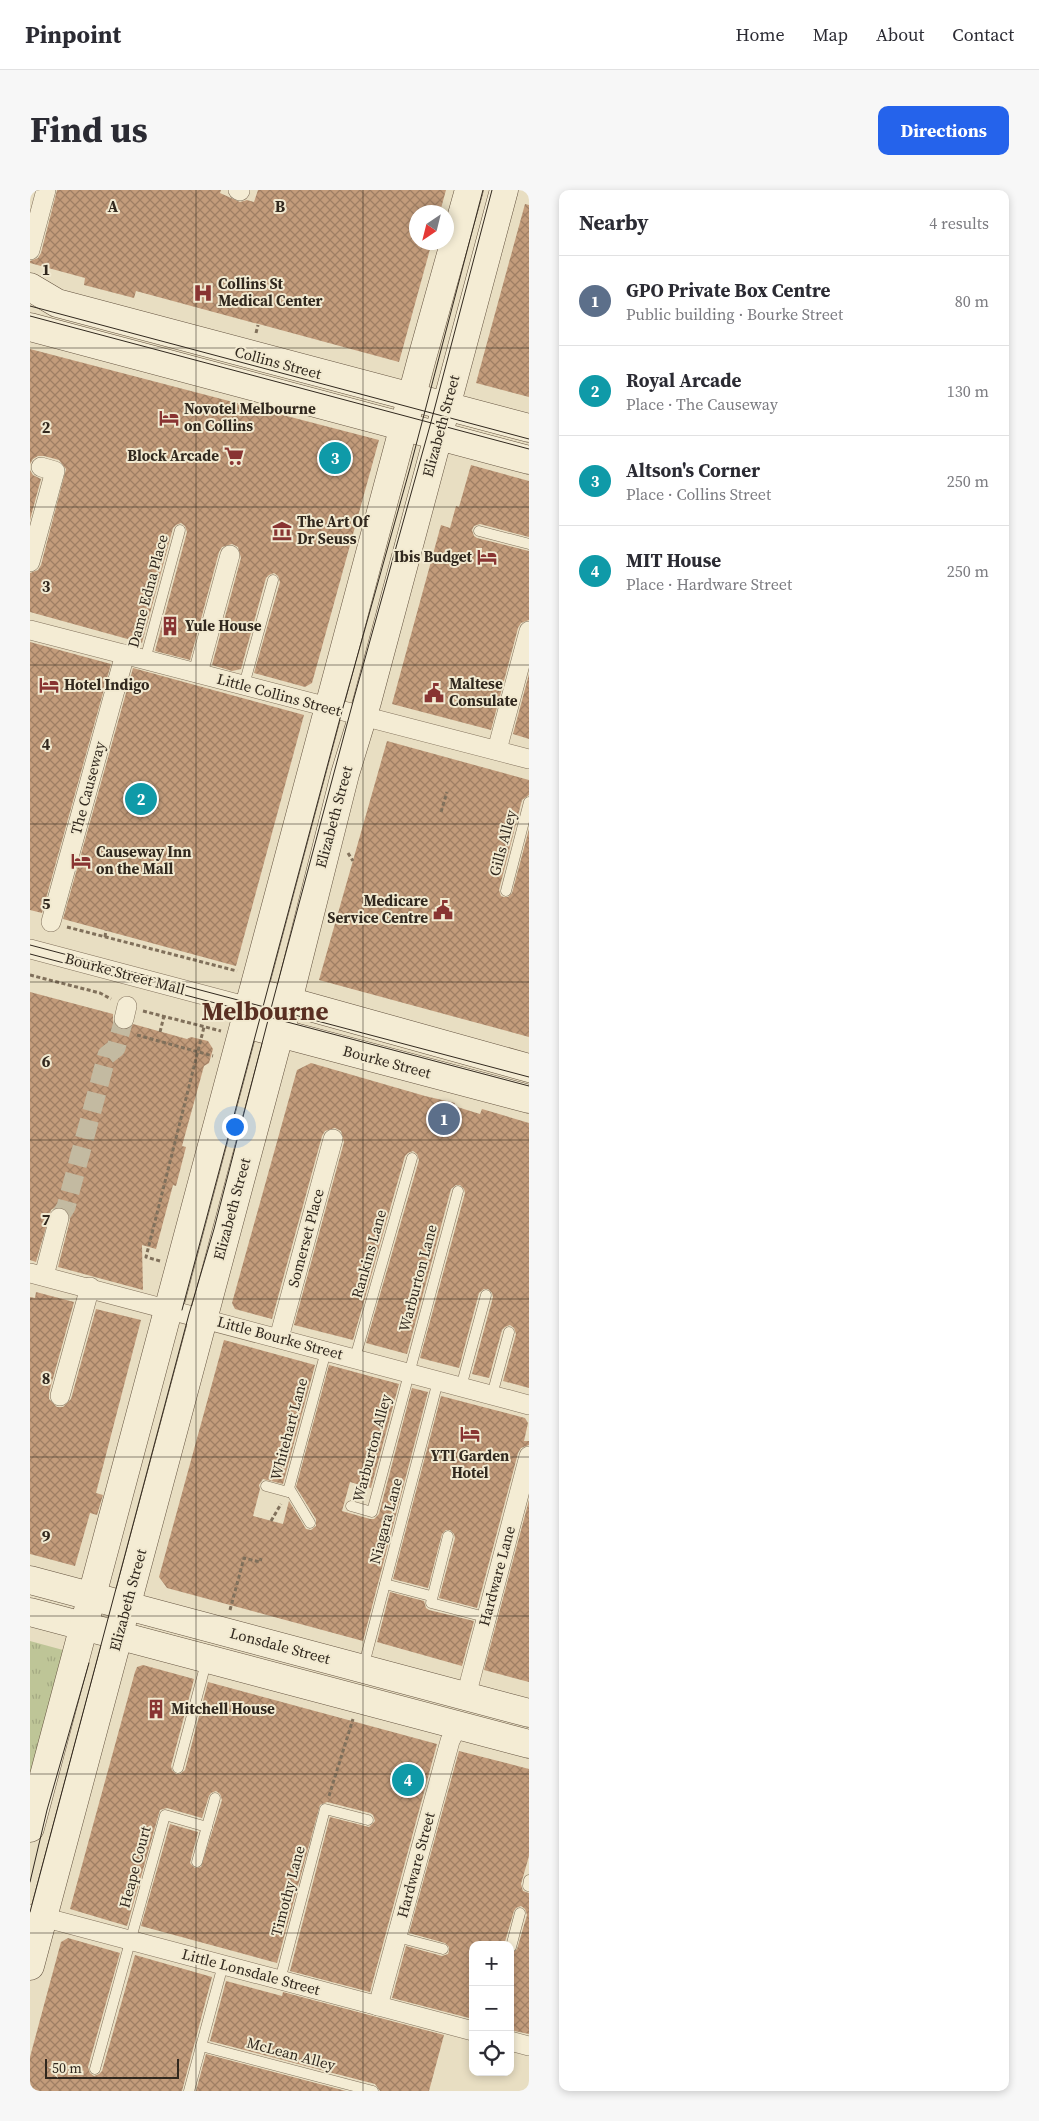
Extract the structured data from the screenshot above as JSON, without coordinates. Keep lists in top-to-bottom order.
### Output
{
  "streets": {
    "street": [
      "Collins Street",
      "Elizabeth Street",
      "Little Collins Street",
      "The Causeway",
      "Bourke Street Mall",
      "Bourke Street",
      "Somerset Place",
      "Little Bourke Street",
      "Hardware Lane",
      "Lonsdale Street",
      "Hardware Street",
      "Little Lonsdale Street"
    ],
    "lane": [
      "Dame Edna Place",
      "Gills Alley",
      "Rankins Lane",
      "Warburton Lane",
      "Whitehart Lane",
      "Warburton Alley",
      "Niagara Lane",
      "Heape Court",
      "Timothy Lane",
      "McLean Alley"
    ]
  },
  "crossings": [
    ["Collins Street", "Elizabeth Street"],
    ["Elizabeth Street", "Little Collins Street"],
    ["Elizabeth Street", "Bourke Street"],
    ["Elizabeth Street", "Little Bourke Street"],
    ["Elizabeth Street", "Lonsdale Street"],
    ["Elizabeth Street", "Little Lonsdale Street"],
    ["Dame Edna Place", "Little Collins Street"],
    ["Little Collins Street", "The Causeway"],
    ["Bourke Street Mall", "Bourke Street"],
    ["Somerset Place", "Little Bourke Street"],
    ["Rankins Lane", "Little Bourke Street"],
    ["Warburton Lane", "Little Bourke Street"],
    ["Warburton Lane", "Warburton Alley"],
    ["Little Bourke Street", "Whitehart Lane"],
    ["Little Bourke Street", "Warburton Alley"],
    ["Little Bourke Street", "Niagara Lane"],
    ["Niagara Lane", "Lonsdale Street"],
    ["Hardware Lane", "Lonsdale Street"],
    ["Lonsdale Street", "Hardware Street"],
    ["Hardware Street", "Little Lonsdale Street"],
    ["Heape Court", "Little Lonsdale Street"],
    ["Timothy Lane", "Little Lonsdale Street"]
  ],
  "districts": ["Melbourne"],
  "places": {
    "hospital": ["Collins St Medical Center"],
    "hotel": [
      "Novotel Melbourne on Collins",
      "Ibis Budget",
      "Hotel Indigo",
      "Causeway Inn on the Mall",
      "YTI Garden Hotel"
    ],
    "supermarket": ["Block Arcade"],
    "museum": ["The Art Of Dr Seuss"],
    "building": ["Yule House", "Mitchell House"],
    "public building": ["Maltese Consulate", "Medicare Service Centre"]
  },
  "scale_bar": "50 m",
  "north": "bottom left",
  "page": {
    "header": "Pinpoint",
    "nav": [
      "Home",
      "Map",
      "About",
      "Contact"
    ],
    "title": "Find us",
    "buttons": "Directions",
    "heading": ["Nearby", "4 results"],
    "list": [
      {
        "mark": "1",
        "name": "GPO Private Box Centre",
        "note": "Public building · Bourke Street",
        "value": "80 m"
      },
      {
        "mark": "2",
        "name": "Royal Arcade",
        "note": "Place · The Causeway",
        "value": "130 m"
      },
      {
        "mark": "3",
        "name": "Altson's Corner",
        "note": "Place · Collins Street",
        "value": "250 m"
      },
      {
        "mark": "4",
        "name": "MIT House",
        "note": "Place · Hardware Street",
        "value": "250 m"
      }
    ],
    "pins": [
      "3",
      "2",
      "1",
      "4"
    ],
    "map_buttons": ["+", "−"],
    "scale": "50 m"
  },
  "grid": {
    "columns": ["A", "B"],
    "rows": [
      "1",
      "2",
      "3",
      "4",
      "5",
      "6",
      "7",
      "8",
      "9"
    ]
  }
}
